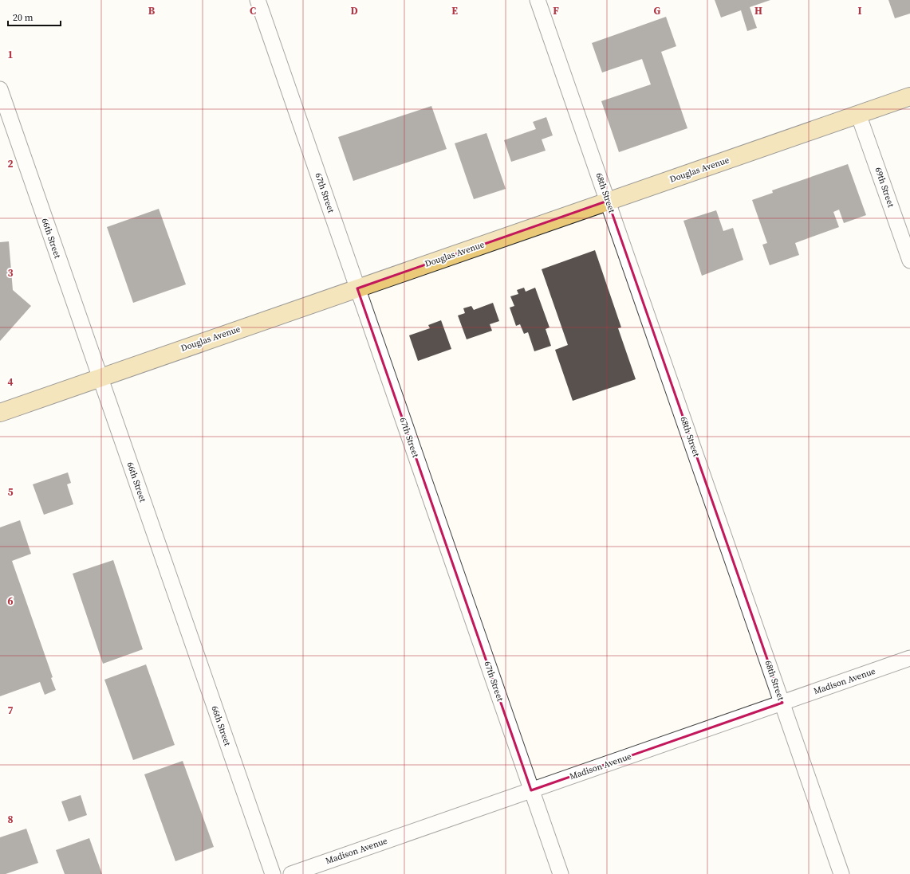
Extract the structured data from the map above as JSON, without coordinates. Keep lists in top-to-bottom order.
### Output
{
  "streets": {
    "main road": ["Douglas Avenue"],
    "street": [
      "69th Street",
      "67th Street",
      "68th Street",
      "66th Street",
      "Madison Avenue"
    ]
  },
  "crossings": [
    ["Douglas Avenue", "69th Street"],
    ["Douglas Avenue", "67th Street"],
    ["Douglas Avenue", "68th Street"],
    ["Douglas Avenue", "66th Street"],
    ["67th Street", "Madison Avenue"],
    ["68th Street", "Madison Avenue"]
  ],
  "scale_bar": "20 m",
  "grid": {
    "columns": [
      "B",
      "C",
      "D",
      "E",
      "F",
      "G",
      "H",
      "I"
    ],
    "rows": [
      "1",
      "2",
      "3",
      "4",
      "5",
      "6",
      "7",
      "8"
    ]
  }
}
